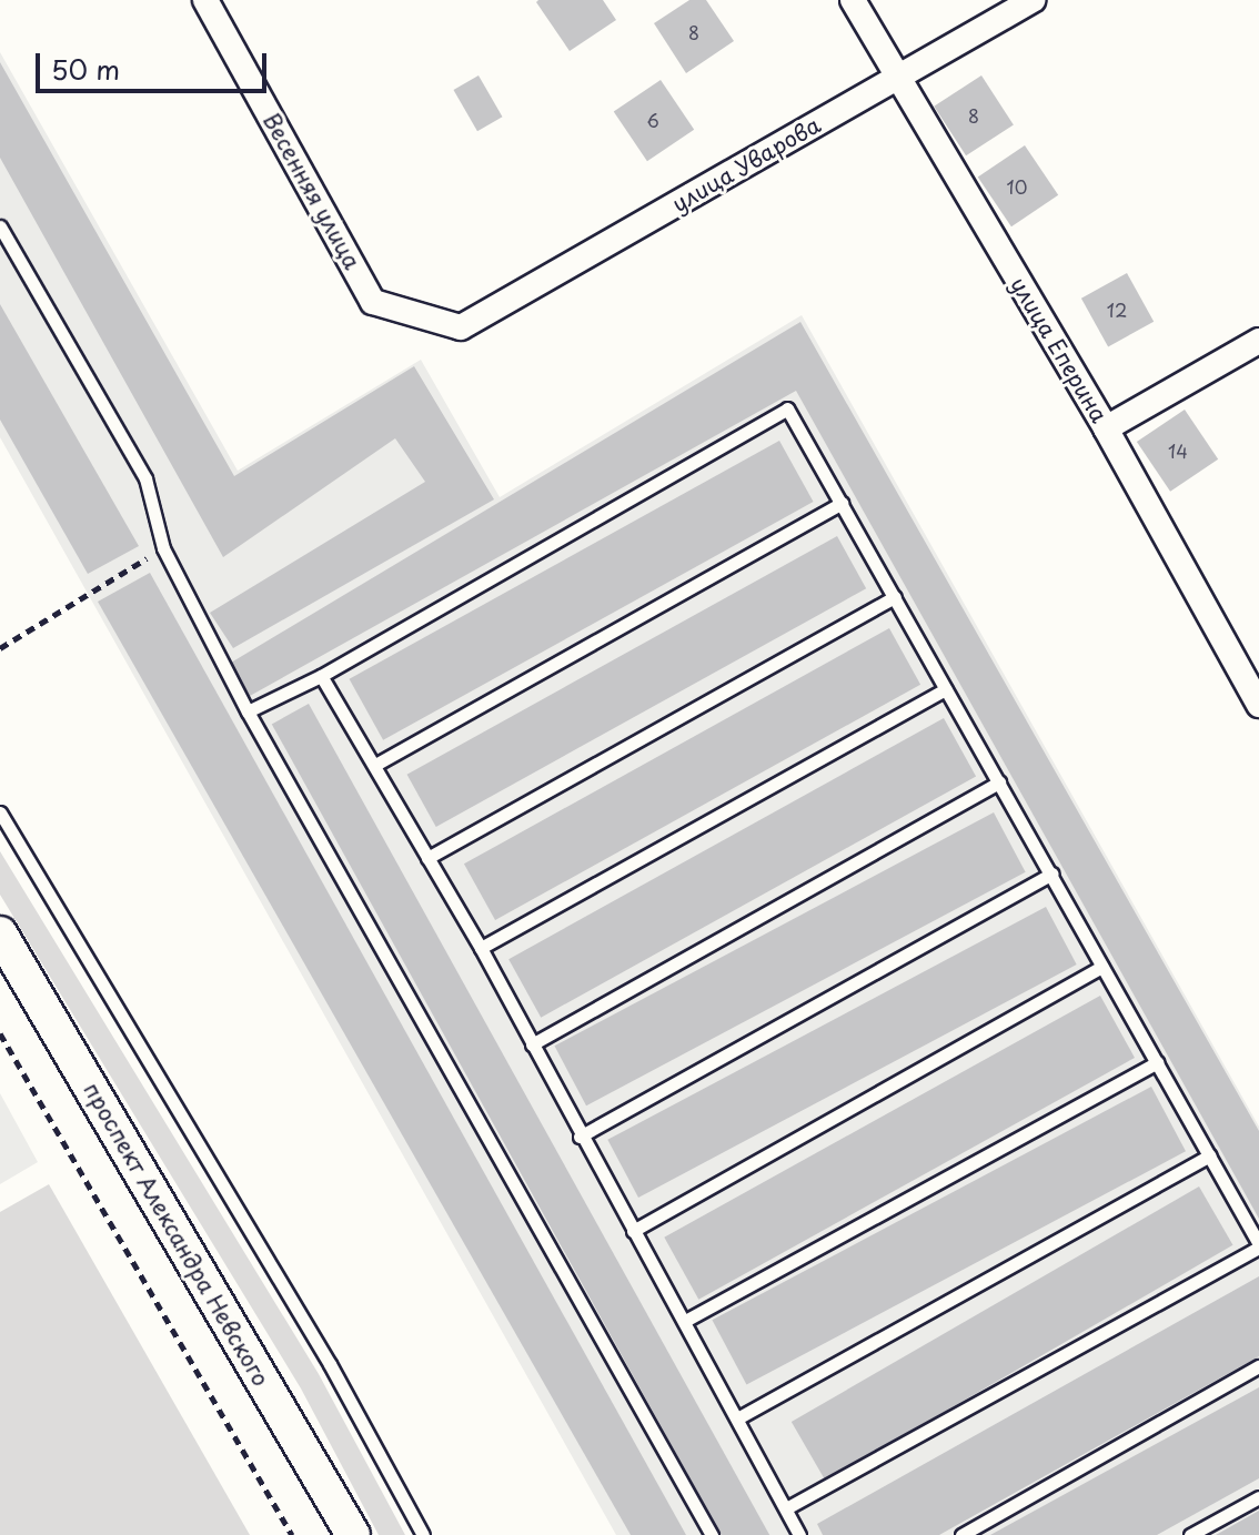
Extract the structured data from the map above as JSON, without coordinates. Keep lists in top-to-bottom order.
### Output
{
  "streets": {
    "main road": ["проспект Александра Невского"],
    "street": ["улица Уварова", "Весенняя улица", "улица Еперина"]
  },
  "crossings": [
    ["улица Уварова", "Весенняя улица"],
    ["улица Уварова", "улица Еперина"]
  ],
  "house_numbers": [
    "8",
    "8",
    "6",
    "10",
    "12",
    "14"
  ],
  "scale_bar": "50 m"
}
